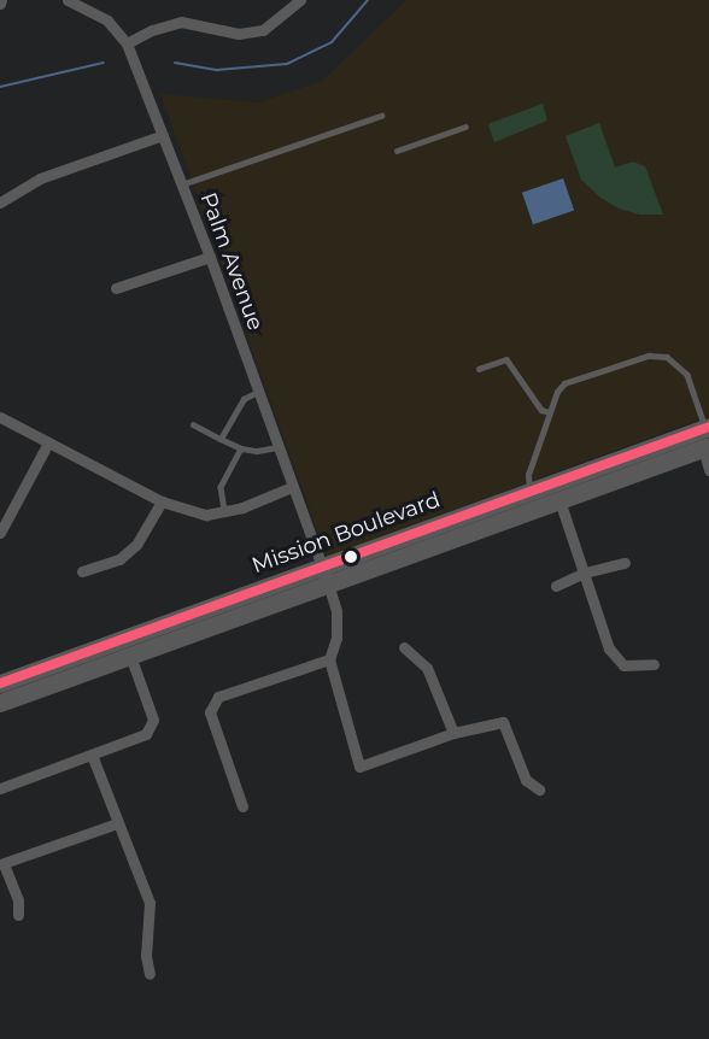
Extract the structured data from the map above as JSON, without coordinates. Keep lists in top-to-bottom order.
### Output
{
  "streets": {
    "main road": ["Mission Boulevard"],
    "street": ["Palm Avenue"]
  },
  "crossings": [
    ["Palm Avenue", "Mission Boulevard"]
  ]
}
